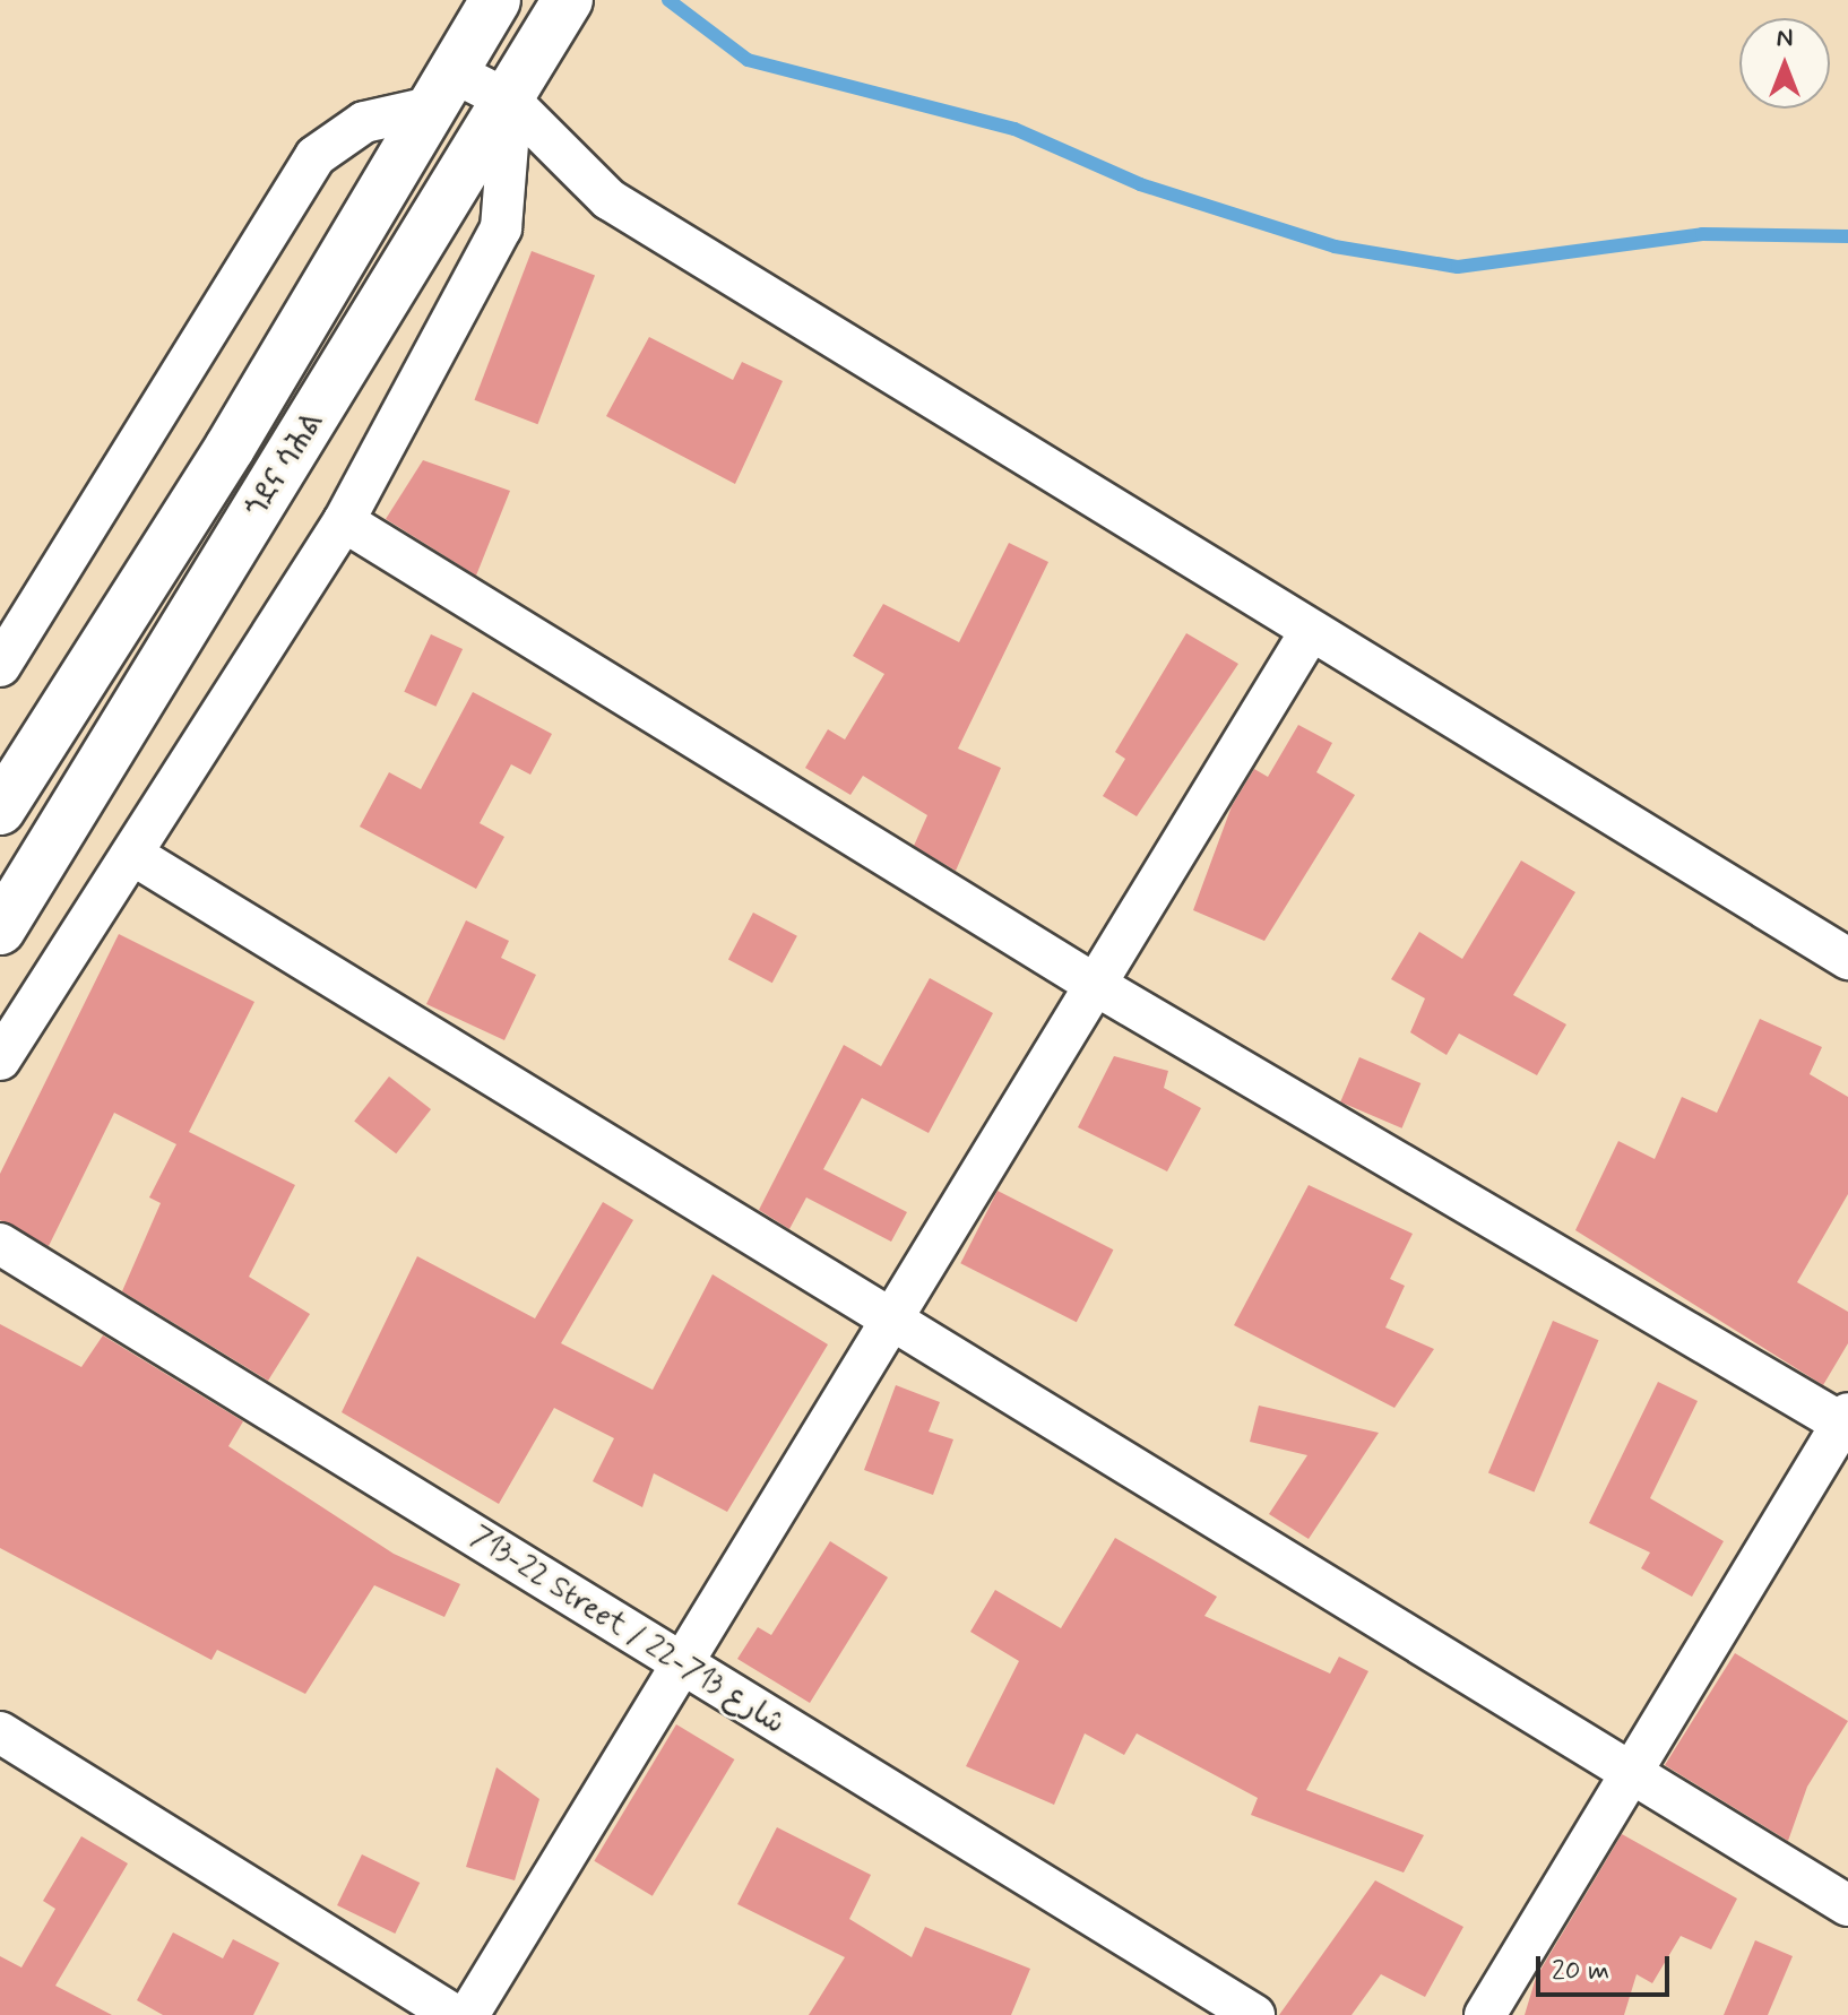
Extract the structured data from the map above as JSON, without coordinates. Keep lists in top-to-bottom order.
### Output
{
  "streets": {
    "highway": ["ጎደና ሳሕል"],
    "street": ["713-22 Street / شارع 713-22"]
  },
  "scale_bar": "20 m",
  "north": "top"
}
